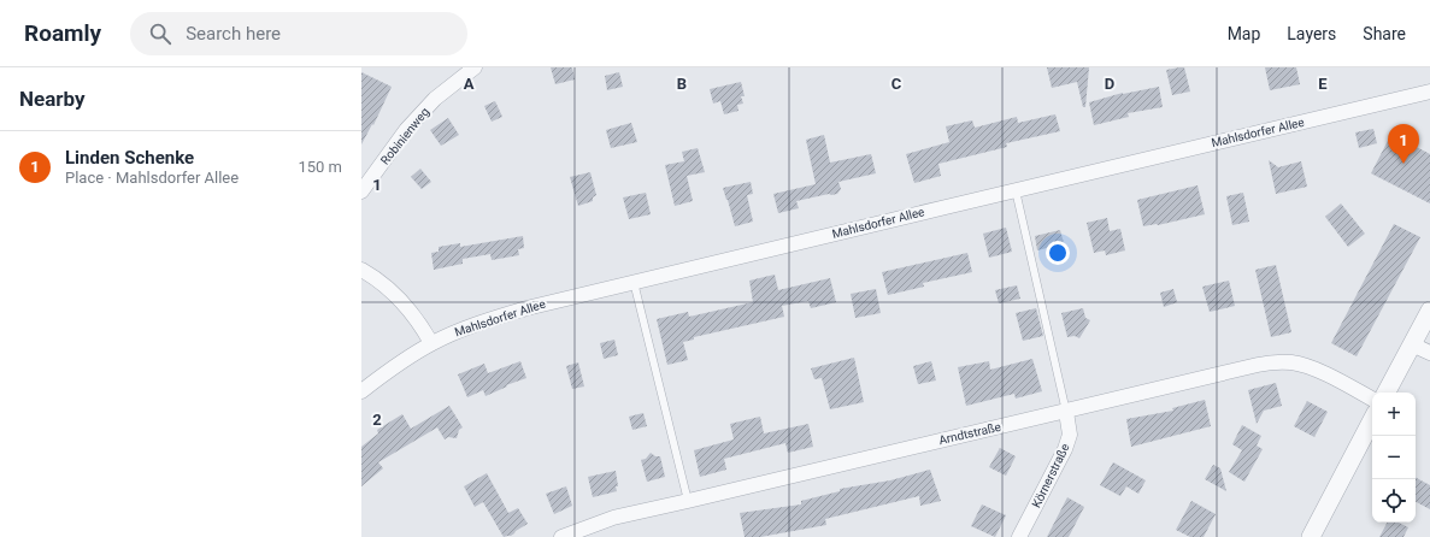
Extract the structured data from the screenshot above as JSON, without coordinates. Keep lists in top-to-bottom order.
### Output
{
  "streets": {
    "street": [
      "Mahlsdorfer Allee",
      "Robinienweg",
      "Arndtstraße",
      "Körnerstraße"
    ]
  },
  "crossings": [
    ["Arndtstraße", "Körnerstraße"]
  ],
  "page": {
    "header": "Roamly",
    "search": "Search here",
    "nav": ["Map", "Layers", "Share"],
    "heading": "Nearby",
    "pins": "1",
    "list": [
      {
        "mark": "1",
        "name": "Linden Schenke",
        "note": "Place · Mahlsdorfer Allee",
        "value": "150 m"
      }
    ],
    "map_buttons": ["+", "−"]
  },
  "grid": {
    "columns": [
      "A",
      "B",
      "C",
      "D",
      "E"
    ],
    "rows": ["1", "2"]
  }
}
